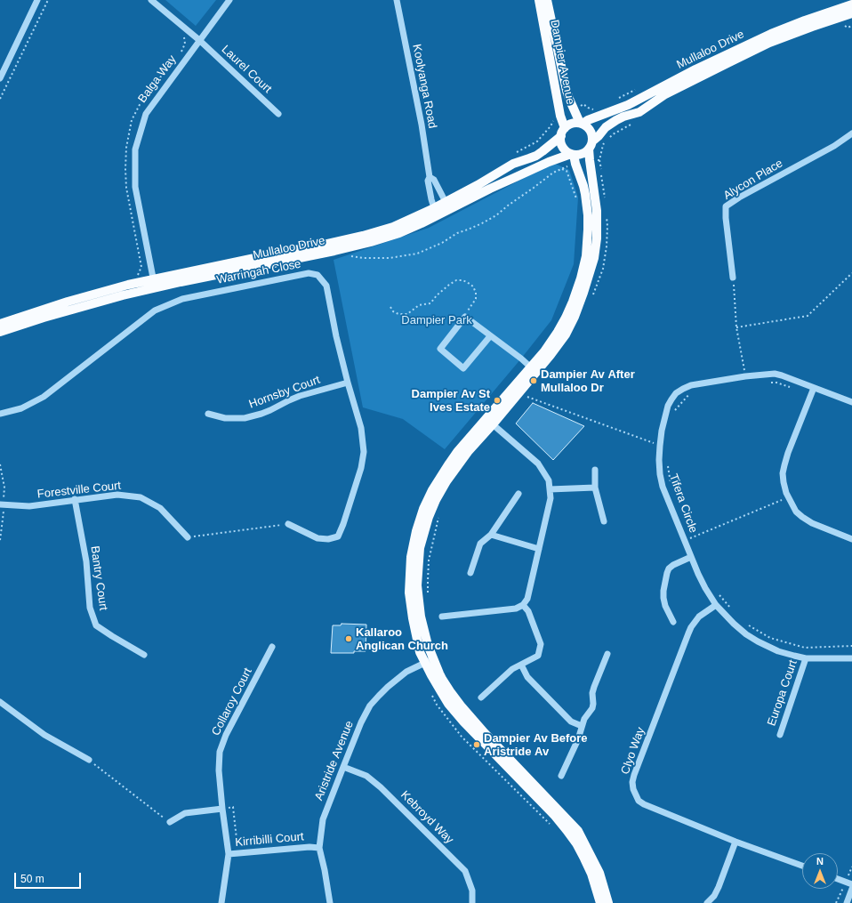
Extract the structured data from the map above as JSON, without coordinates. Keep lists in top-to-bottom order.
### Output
{
  "streets": {
    "main road": ["Mullaloo Drive", "Dampier Avenue"],
    "street": [
      "Laurel Court",
      "Balga Way",
      "Koolyanga Road",
      "Alycon Place",
      "Warringah Close",
      "Hornsby Court",
      "Forestville Court",
      "Tifera Circle",
      "Bantry Court",
      "Europa Court",
      "Collaroy Court",
      "Clyo Way",
      "Aristride Avenue",
      "Kebroyd Way",
      "Kirribilli Court"
    ]
  },
  "crossings": [
    ["Mullaloo Drive", "Dampier Avenue"],
    ["Mullaloo Drive", "Balga Way"],
    ["Mullaloo Drive", "Koolyanga Road"],
    ["Laurel Court", "Balga Way"],
    ["Warringah Close", "Hornsby Court"],
    ["Forestville Court", "Bantry Court"],
    ["Tifera Circle", "Europa Court"],
    ["Tifera Circle", "Clyo Way"],
    ["Collaroy Court", "Kirribilli Court"],
    ["Aristride Avenue", "Kebroyd Way"],
    ["Aristride Avenue", "Kirribilli Court"]
  ],
  "parks": ["Dampier Park"],
  "places": [
    "Dampier Av After Mullaloo Dr",
    "Dampier Av St Ives Estate",
    "Kallaroo Anglican Church",
    "Dampier Av Before Aristride Av"
  ],
  "scale_bar": "50 m",
  "north": "top"
}
